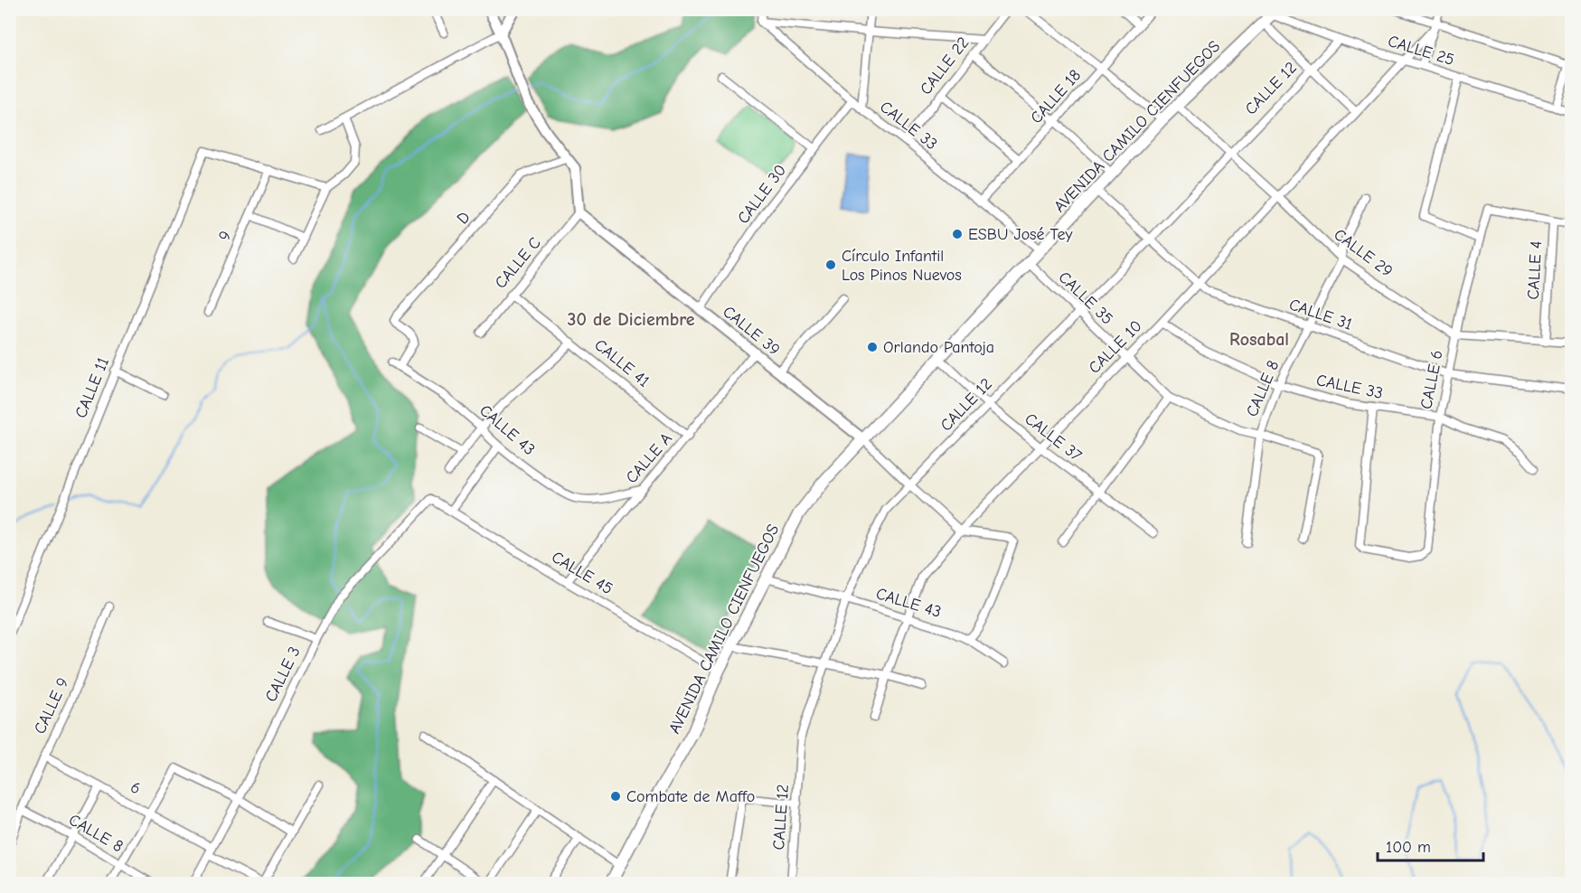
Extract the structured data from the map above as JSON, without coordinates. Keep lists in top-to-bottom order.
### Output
{
  "streets": {
    "main road": ["AVENIDA CAMILO CIENFUEGOS"],
    "street": [
      "CALLE 25",
      "CALLE 22",
      "CALLE 12",
      "CALLE 18",
      "CALLE 33",
      "CALLE 30",
      "D",
      "9",
      "CALLE 29",
      "CALLE C",
      "CALLE 4",
      "CALLE 35",
      "CALLE 31",
      "CALLE 39",
      "CALLE 10",
      "CALLE 41",
      "CALLE 6",
      "CALLE 11",
      "CALLE 8",
      "CALLE 43",
      "CALLE 37",
      "CALLE A",
      "CALLE 45",
      "CALLE 3",
      "CALLE 9",
      "6"
    ]
  },
  "crossings": [
    ["CALLE 25", "CALLE 12"],
    ["CALLE 25", "AVENIDA CAMILO CIENFUEGOS"],
    ["CALLE 25", "CALLE 10"],
    ["CALLE 22", "CALLE 33"],
    ["CALLE 12", "CALLE 29"],
    ["CALLE 12", "CALLE 35"],
    ["CALLE 12", "CALLE 31"],
    ["CALLE 12", "CALLE 39"],
    ["CALLE 12", "CALLE 43"],
    ["CALLE 12", "CALLE 37"],
    ["CALLE 18", "CALLE 33"],
    ["CALLE 33", "AVENIDA CAMILO CIENFUEGOS"],
    ["CALLE 33", "CALLE 30"],
    ["CALLE 33", "CALLE 10"],
    ["CALLE 33", "CALLE 6"],
    ["CALLE 33", "CALLE 8"],
    ["AVENIDA CAMILO CIENFUEGOS", "CALLE 29"],
    ["AVENIDA CAMILO CIENFUEGOS", "CALLE 35"],
    ["AVENIDA CAMILO CIENFUEGOS", "CALLE 31"],
    ["AVENIDA CAMILO CIENFUEGOS", "CALLE 39"],
    ["AVENIDA CAMILO CIENFUEGOS", "CALLE 43"],
    ["AVENIDA CAMILO CIENFUEGOS", "CALLE 37"],
    ["AVENIDA CAMILO CIENFUEGOS", "CALLE 45"],
    ["CALLE 30", "CALLE 39"],
    ["D", "CALLE 43"],
    ["9", "CALLE 11"],
    ["CALLE 29", "CALLE 4"],
    ["CALLE 29", "CALLE 10"],
    ["CALLE 29", "CALLE 6"],
    ["CALLE 29", "CALLE 8"],
    ["CALLE C", "CALLE 39"],
    ["CALLE C", "CALLE 41"],
    ["CALLE 4", "CALLE 6"],
    ["CALLE 35", "CALLE 10"],
    ["CALLE 35", "CALLE 8"],
    ["CALLE 31", "CALLE 10"],
    ["CALLE 31", "CALLE 6"],
    ["CALLE 31", "CALLE 8"],
    ["CALLE 39", "CALLE 10"],
    ["CALLE 39", "CALLE A"],
    ["CALLE 10", "CALLE 43"],
    ["CALLE 10", "CALLE 37"],
    ["CALLE 41", "CALLE A"],
    ["CALLE 8", "CALLE 9"],
    ["CALLE 43", "CALLE A"],
    ["CALLE A", "CALLE 45"],
    ["CALLE 45", "CALLE 3"],
    ["CALLE 3", "6"],
    ["CALLE 9", "6"]
  ],
  "districts": ["30 de Diciembre", "Rosabal"],
  "places": [
    "ESBU José Tey",
    "Círculo Infantil Los Pinos Nuevos",
    "Orlando Pantoja",
    "Combate de Maffo"
  ],
  "scale_bar": "100 m"
}
